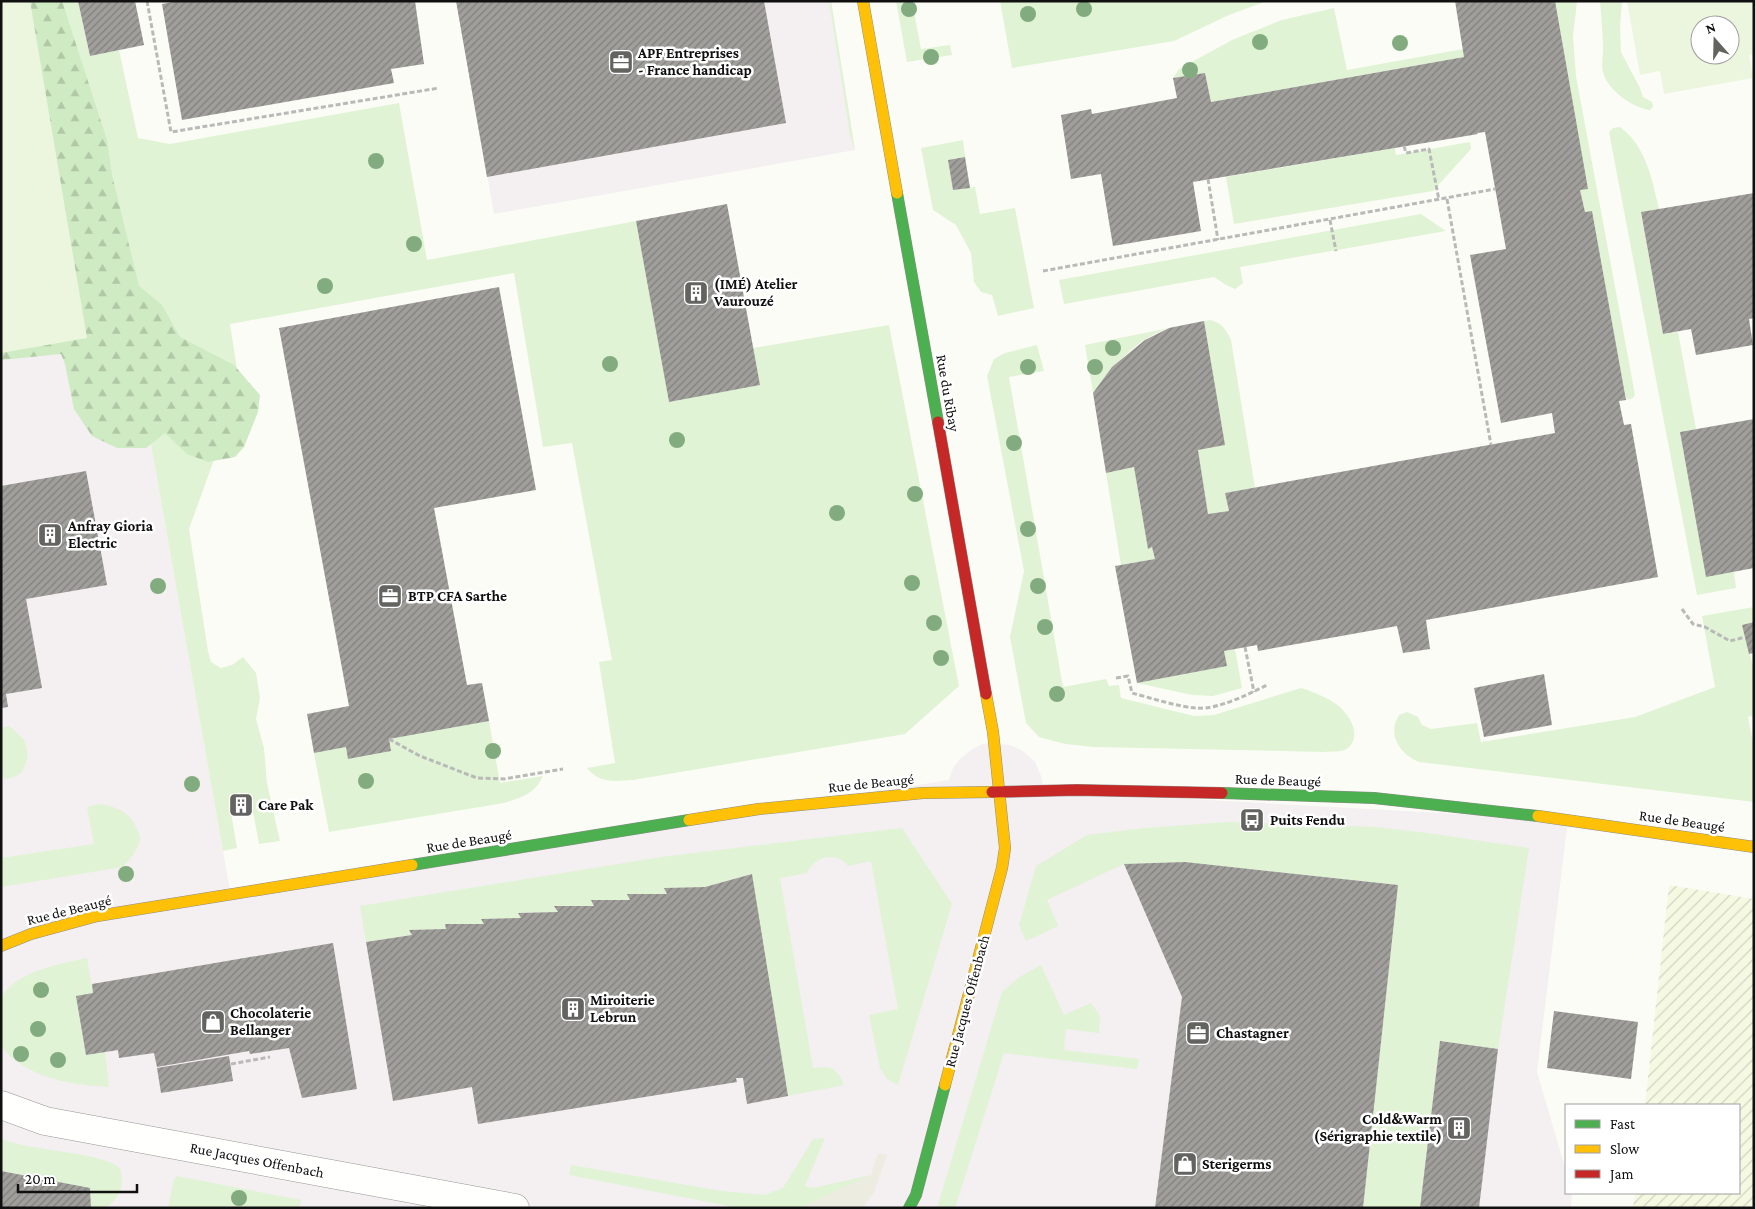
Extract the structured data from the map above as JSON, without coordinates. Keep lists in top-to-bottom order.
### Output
{
  "streets": {
    "street": ["Rue du Ribay", "Rue de Beaugé", "Rue Jacques Offenbach"]
  },
  "crossings": [
    ["Rue du Ribay", "Rue de Beaugé"],
    ["Rue du Ribay", "Rue Jacques Offenbach"],
    ["Rue de Beaugé", "Rue Jacques Offenbach"]
  ],
  "places": {
    "office": ["APF Entreprises - France handicap", "BTP CFA Sarthe", "Chastagner"],
    "building": [
      "(IMÉ) Atelier Vaurouzé",
      "Anfray Gioria Electric",
      "Care Pak",
      "Miroiterie Lebrun",
      "Cold&Warm (Sérigraphie textile)"
    ],
    "bus stop": ["Puits Fendu"],
    "shop": ["Chocolaterie Bellanger", "Sterigerms"]
  },
  "legend": ["Fast", "Slow", "Jam"],
  "scale_bar": "20 m",
  "north": "top"
}
